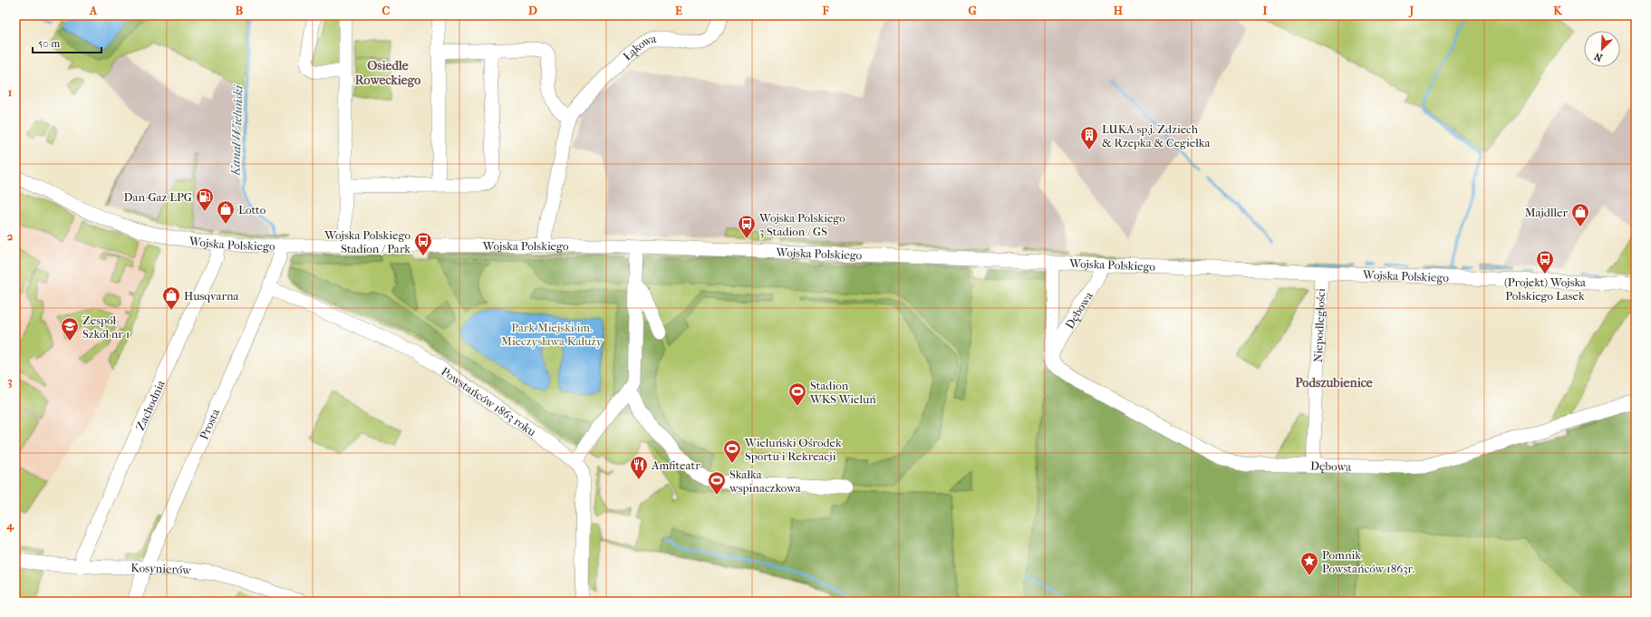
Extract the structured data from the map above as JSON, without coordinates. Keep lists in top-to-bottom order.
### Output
{
  "streets": {
    "street": [
      "Łąkowa",
      "Wojska Polskiego",
      "Dębowa",
      "Niepodległości",
      "Powstańców 1863 roku",
      "Zachodnia",
      "Prosta",
      "Kosynierów"
    ]
  },
  "crossings": [
    ["Łąkowa", "Wojska Polskiego"],
    ["Wojska Polskiego", "Dębowa"],
    ["Wojska Polskiego", "Niepodległości"],
    ["Wojska Polskiego", "Zachodnia"],
    ["Wojska Polskiego", "Prosta"],
    ["Dębowa", "Niepodległości"],
    ["Powstańców 1863 roku", "Prosta"],
    ["Zachodnia", "Kosynierów"],
    ["Prosta", "Kosynierów"]
  ],
  "districts": ["Osiedle Roweckiego", "Podszubienice"],
  "water": ["Kanał Wieluński"],
  "parks": ["Park Miejski im. Mieczysława Kałuży"],
  "places": {
    "building": ["LUKA sp.j. Zdziech & Rzepka & Cegiełka"],
    "fuel station": ["Dan-Gaz LPG"],
    "shop": ["Lotto", "Majdller", "Husqvarna"],
    "bus stop": ["Wojska Polskiego 3 Stadion / GS", "Wojska Polskiego Stadion / Park", "(Projekt) Wojska Polskiego Lasek"],
    "school or university": ["Zespół Szkół nr 1"],
    "sports": ["Stadion WKS Wieluń", "Wieluński Ośrodek Sportu i Rekreacji", "Skałka wspinaczkowa"],
    "restaurant": ["Amfiteatr"],
    "place": ["Pomnik Powstańców 1863r."]
  },
  "scale_bar": "50 m",
  "north": "bottom left",
  "grid": {
    "columns": [
      "A",
      "B",
      "C",
      "D",
      "E",
      "F",
      "G",
      "H",
      "I",
      "J",
      "K"
    ],
    "rows": [
      "1",
      "2",
      "3",
      "4"
    ]
  }
}
